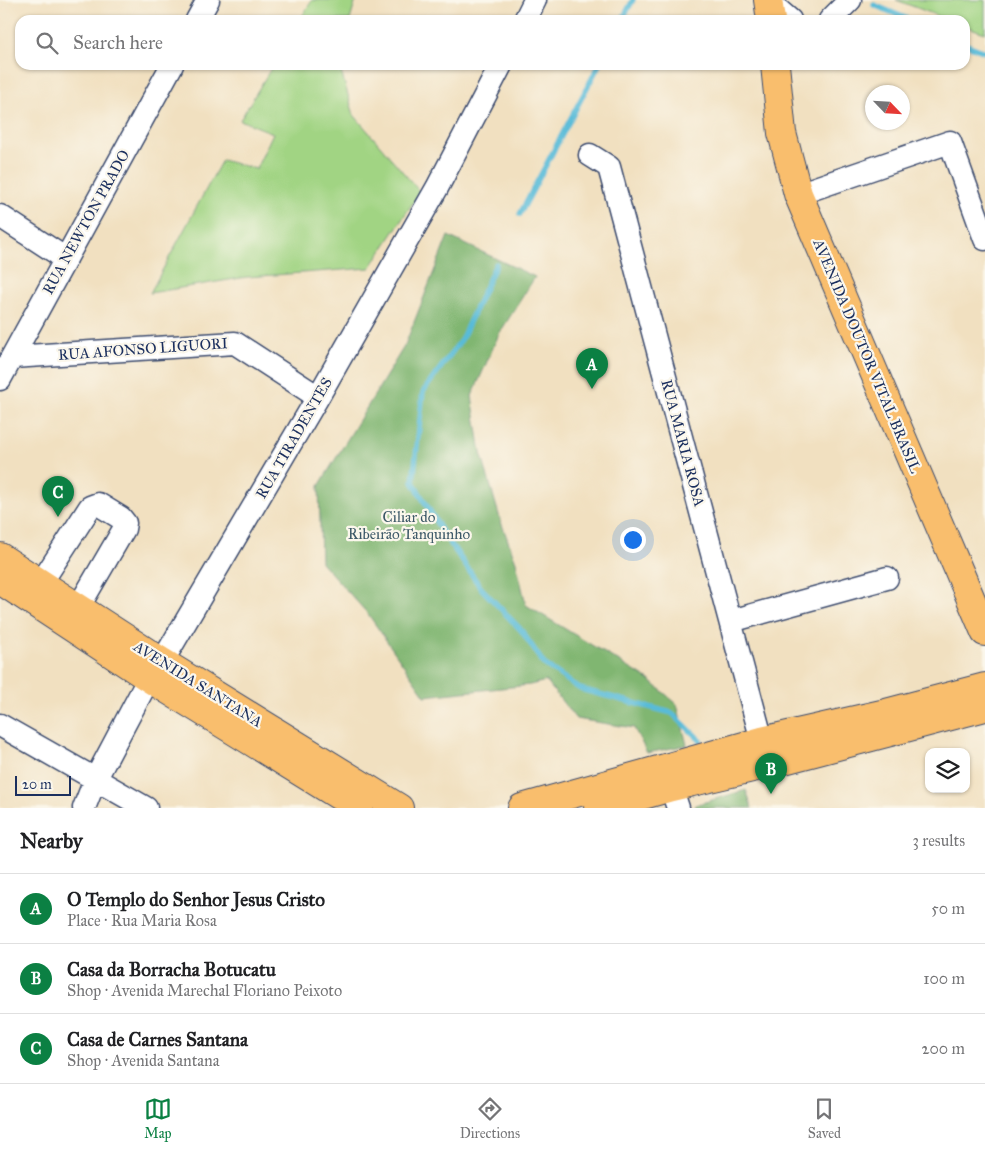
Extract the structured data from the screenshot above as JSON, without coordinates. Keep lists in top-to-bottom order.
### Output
{
  "streets": {
    "main road": ["AVENIDA DOUTOR VITAL BRASIL", "AVENIDA SANTANA"],
    "street": [
      "RUA NEWTON PRADO",
      "RUA AFONSO LIGUORI",
      "RUA TIRADENTES",
      "RUA MARIA ROSA"
    ]
  },
  "crossings": [
    ["RUA NEWTON PRADO", "RUA AFONSO LIGUORI"],
    ["RUA AFONSO LIGUORI", "RUA TIRADENTES"],
    ["RUA TIRADENTES", "AVENIDA SANTANA"]
  ],
  "parks": ["Ciliar do Ribeirão Tanquinho"],
  "scale_bar": "20 m",
  "north": "bottom right",
  "page": {
    "search": "Search here",
    "pins": ["A", "C", "B"],
    "scale": "20 m",
    "heading": ["Nearby", "3 results"],
    "list": [
      {
        "mark": "A",
        "name": "O Templo do Senhor Jesus Cristo",
        "note": "Place · Rua Maria Rosa",
        "value": "50 m"
      },
      {
        "mark": "B",
        "name": "Casa da Borracha Botucatu",
        "note": "Shop · Avenida Marechal Floriano Peixoto",
        "value": "100 m"
      },
      {
        "mark": "C",
        "name": "Casa de Carnes Santana",
        "note": "Shop · Avenida Santana",
        "value": "200 m"
      }
    ],
    "nav": ["Map", "Directions", "Saved"]
  }
}
